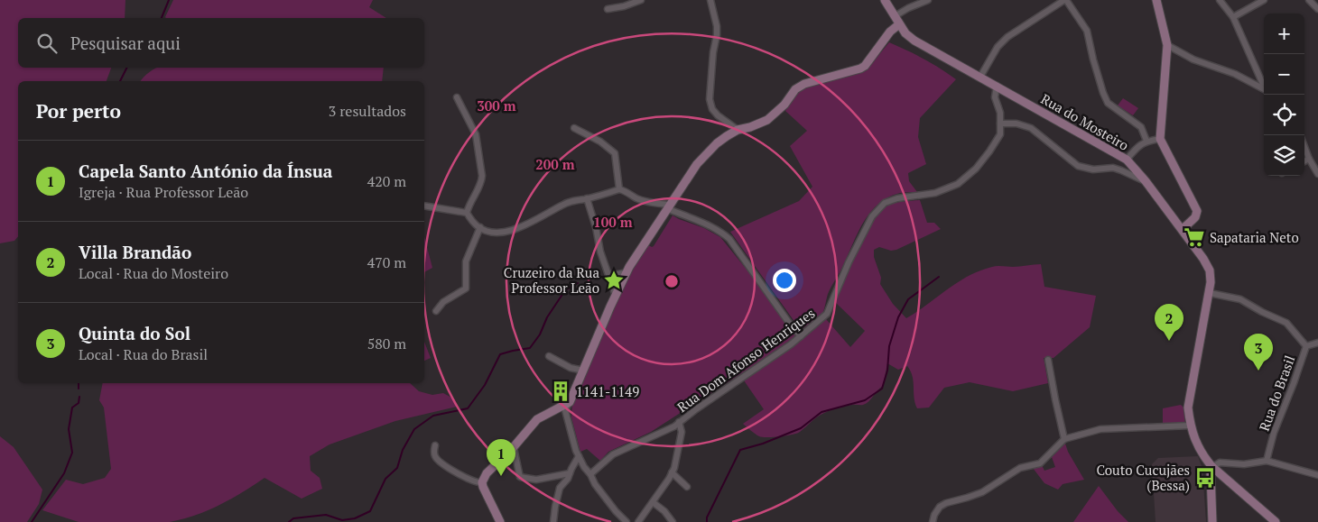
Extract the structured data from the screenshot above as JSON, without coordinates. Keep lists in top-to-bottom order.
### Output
{
  "streets": {
    "main road": ["Rua do Mosteiro"],
    "street": ["Rua Dom Afonso Henriques", "Rua do Brasil"]
  },
  "crossings": [
    ["Rua do Mosteiro", "Rua Dom Afonso Henriques"]
  ],
  "places": {
    "supermarket": ["Sapataria Neto"],
    "place": ["Cruzeiro da Rua Professor Leão"],
    "building": ["1141-1149"],
    "bus stop": ["Couto Cucujães (Bessa)"]
  },
  "page": {
    "map_buttons": ["+", "−"],
    "search": "Pesquisar aqui",
    "heading": ["Por perto", "3 resultados"],
    "list": [
      {
        "mark": "1",
        "name": "Capela Santo António da Ínsua",
        "note": "Igreja · Rua Professor Leão",
        "value": "420 m"
      },
      {
        "mark": "2",
        "name": "Villa Brandão",
        "note": "Local · Rua do Mosteiro",
        "value": "470 m"
      },
      {
        "mark": "3",
        "name": "Quinta do Sol",
        "note": "Local · Rua do Brasil",
        "value": "580 m"
      }
    ],
    "pins": ["2", "3", "1"]
  },
  "rings": ["300 m", "200 m", "100 m"]
}
